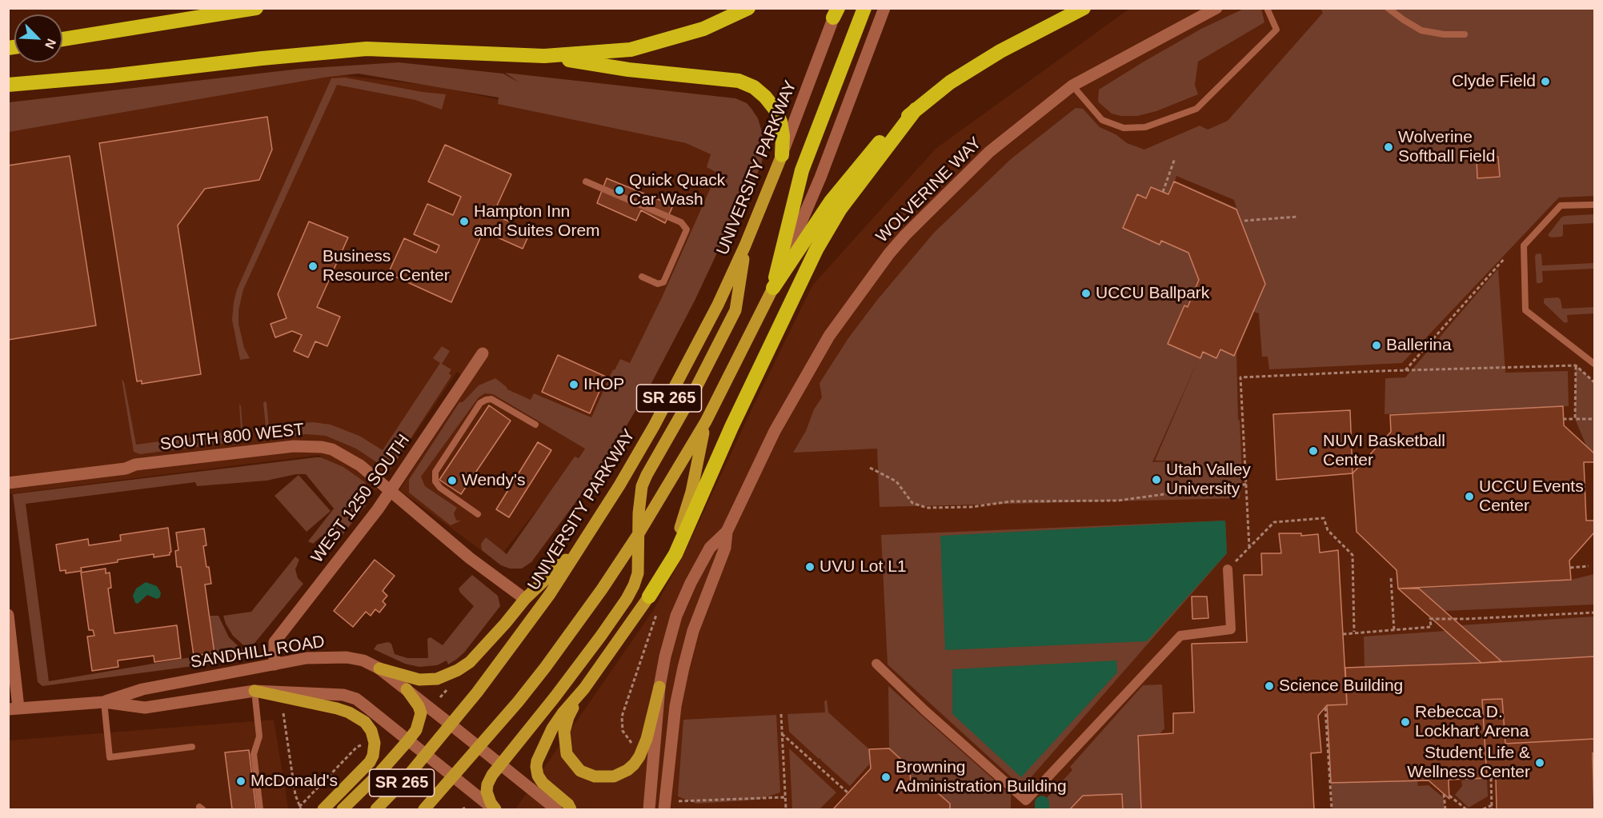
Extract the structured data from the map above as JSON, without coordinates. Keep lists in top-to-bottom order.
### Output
{
  "streets": {
    "main road": ["UNIVERSITY PARKWAY", "SR 265"],
    "street": [
      "WOLVERINE WAY",
      "SOUTH 800 WEST",
      "WEST 1250 SOUTH",
      "SANDHILL ROAD"
    ]
  },
  "crossings": [
    ["UNIVERSITY PARKWAY", "SANDHILL ROAD"],
    ["SR 265", "SANDHILL ROAD"],
    ["SOUTH 800 WEST", "WEST 1250 SOUTH"],
    ["WEST 1250 SOUTH", "SANDHILL ROAD"]
  ],
  "places": [
    "Clyde Field",
    "Wolverine Softball Field",
    "Quick Quack Car Wash",
    "Hampton Inn and Suites Orem",
    "Business Resource Center",
    "UCCU Ballpark",
    "Ballerina",
    "IHOP",
    "NUVI Basketball Center",
    "Utah Valley University",
    "Wendy's",
    "UCCU Events Center",
    "UVU Lot L1",
    "Science Building",
    "Rebecca D. Lockhart Arena",
    "Student Life & Wellness Center",
    "Browning Administration Building",
    "McDonald's"
  ],
  "north": "bottom right"
}
